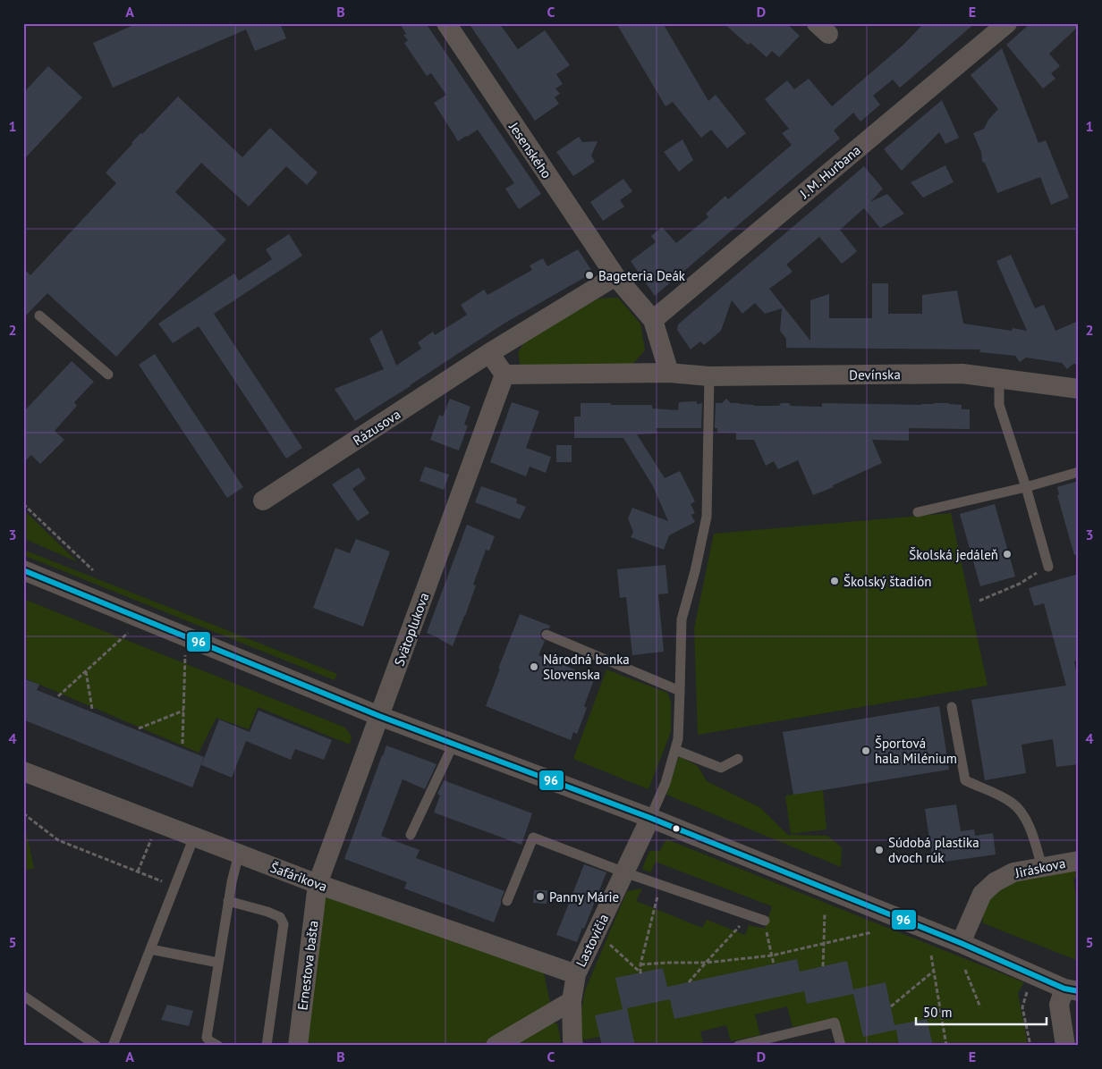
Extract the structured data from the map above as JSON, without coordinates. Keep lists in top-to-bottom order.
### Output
{
  "streets": {
    "street": [
      "Jesenského",
      "J. M. Hurbana",
      "Devínska",
      "Rázusova",
      "Svätoplukova",
      "Jiráskova",
      "Šafárikova",
      "Lastovičia",
      "Ernestova bašta"
    ]
  },
  "crossings": [
    ["Jesenského", "J. M. Hurbana"],
    ["Jesenského", "Rázusova"],
    ["Devínska", "Svätoplukova"],
    ["Svätoplukova", "Šafárikova"],
    ["Svätoplukova", "Ernestova bašta"],
    ["Šafárikova", "Lastovičia"],
    ["Šafárikova", "Ernestova bašta"]
  ],
  "places": [
    "Bageteria Deák",
    "Školská jedáleň",
    "Školský štadión",
    "Národná banka Slovenska",
    "Športová hala Milénium",
    "Súdobá plastika dvoch rúk",
    "Panny Márie"
  ],
  "lines": ["transit line 96"],
  "scale_bar": "50 m",
  "grid": {
    "columns": [
      "A",
      "B",
      "C",
      "D",
      "E"
    ],
    "rows": [
      "1",
      "2",
      "3",
      "4",
      "5"
    ]
  }
}
